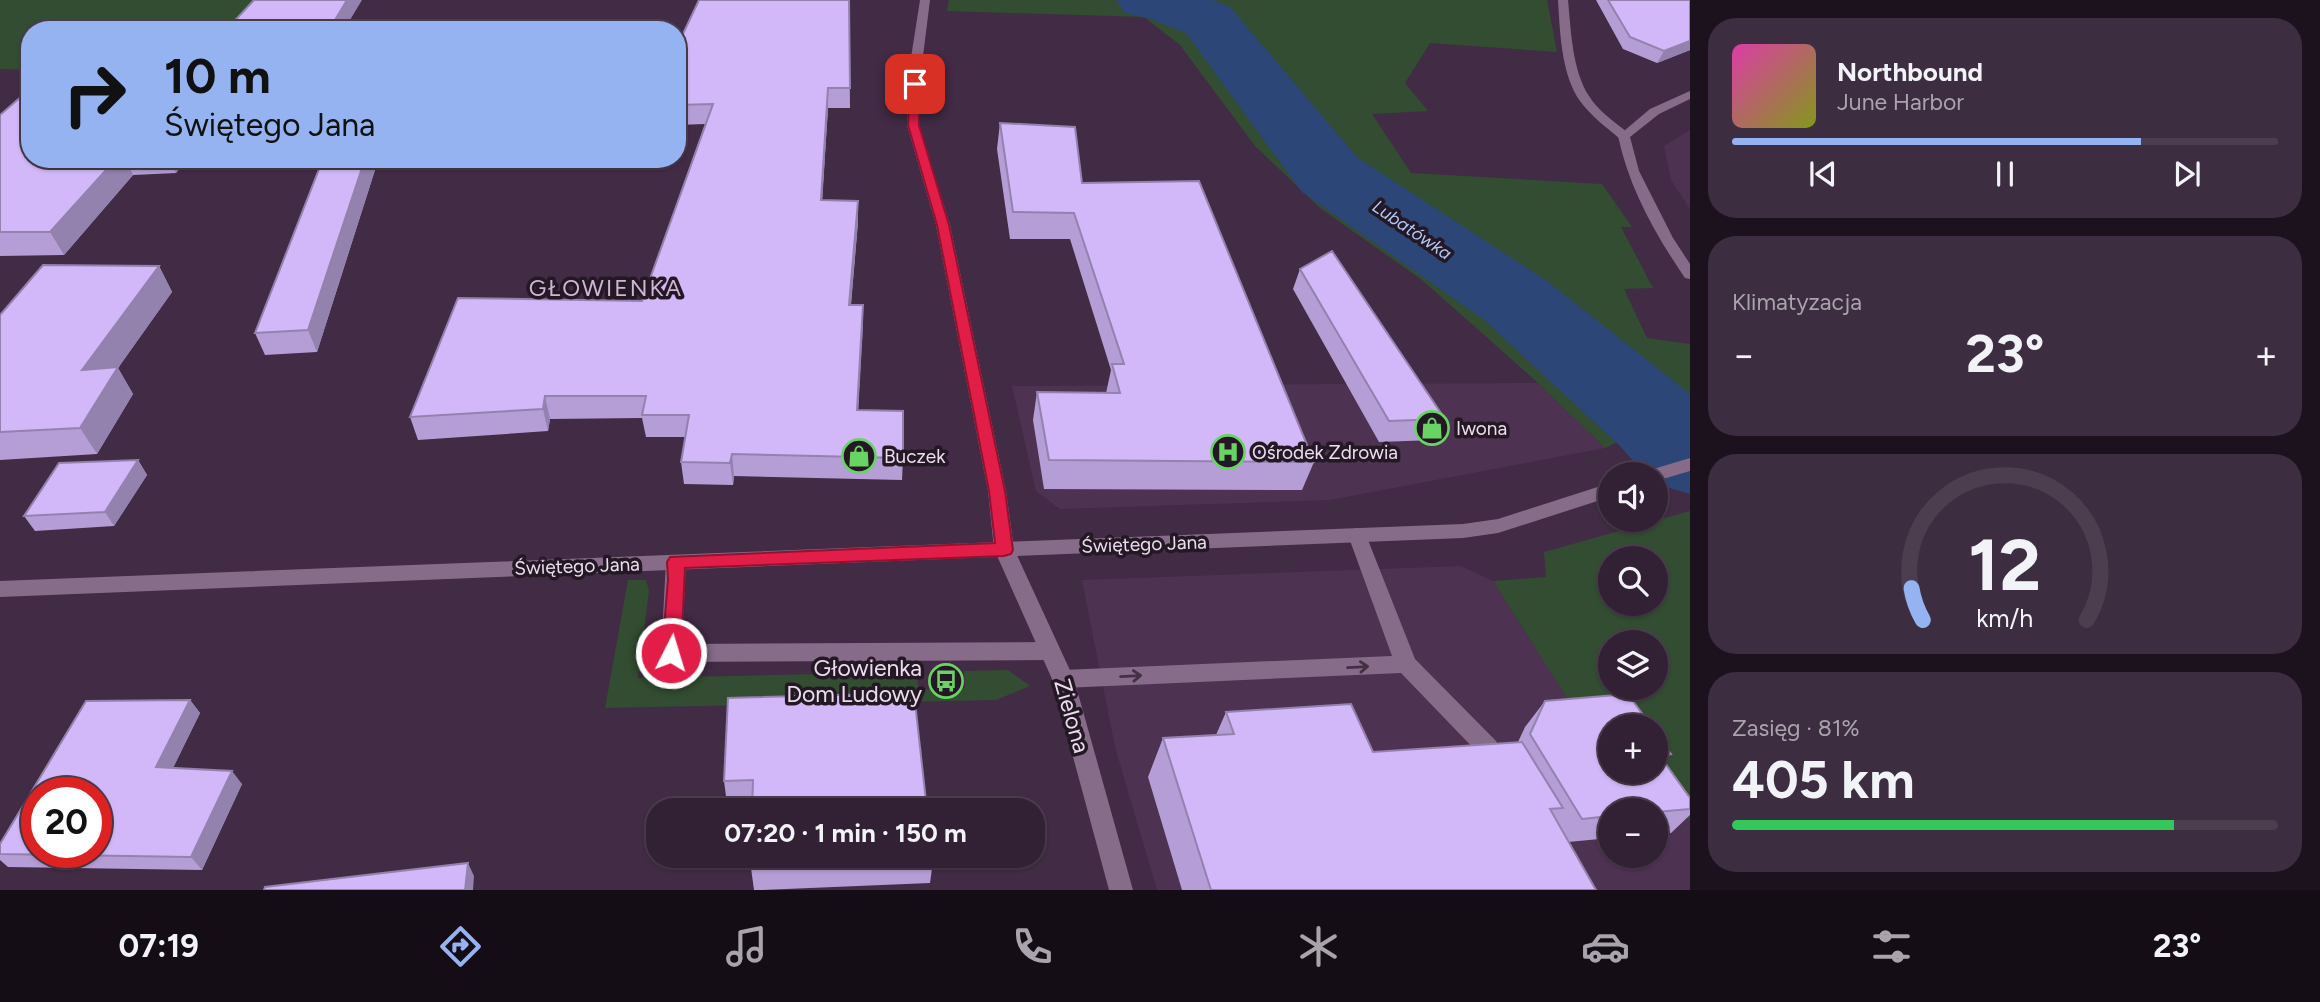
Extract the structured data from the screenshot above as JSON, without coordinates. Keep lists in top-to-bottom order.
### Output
{
  "streets": {
    "street": ["Świętego Jana", "Zielona"]
  },
  "crossings": [
    ["Świętego Jana", "Zielona"]
  ],
  "districts": ["GŁOWIENKA"],
  "water": ["Lubatówka"],
  "places": {
    "shop": ["Iwona", "Buczek"],
    "hospital": ["Ośrodek Zdrowia"],
    "bus stop": ["Głowienka Dom Ludowy"]
  },
  "page": {
    "turn": ["10 m", "Świętego Jana"],
    "song": ["Northbound", "June Harbor"],
    "tile": [
      "Klimatyzacja",
      ["Zasięg · 81%", "405 km"]
    ],
    "heat": ["−", "23°", "+"],
    "map_buttons": ["+", "−"],
    "limit": "20",
    "trip": "07:20 · 1 min · 150 m",
    "tabs": ["07:19", "23°"],
    "gauge": ["12", "km/h"]
  }
}
